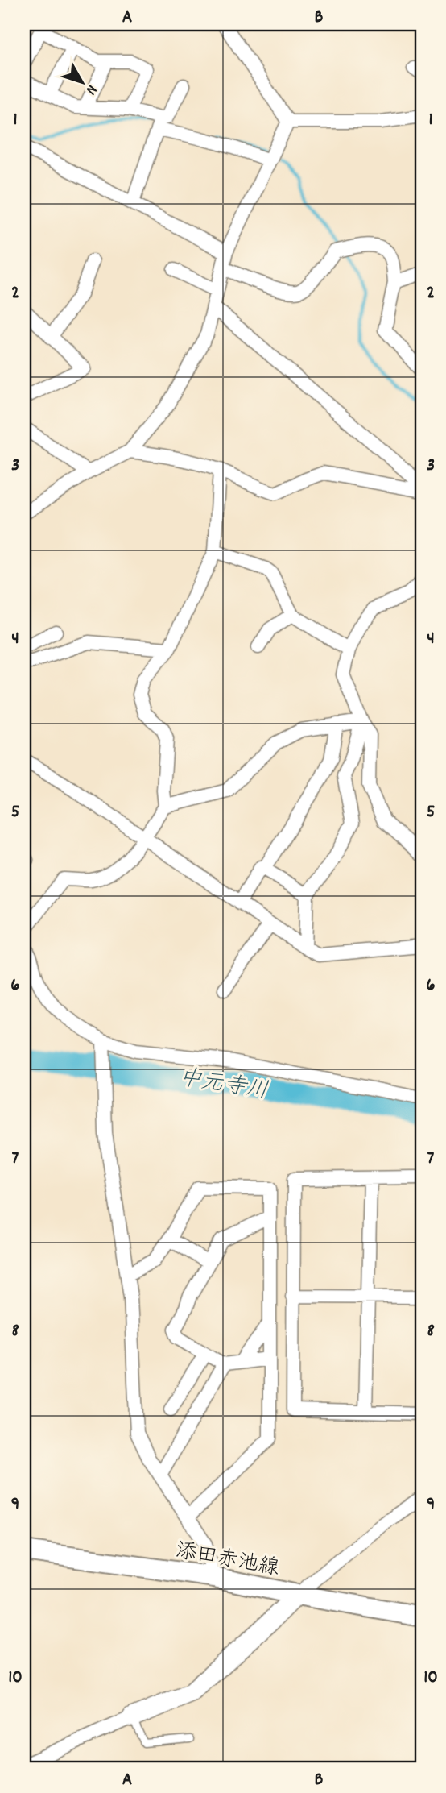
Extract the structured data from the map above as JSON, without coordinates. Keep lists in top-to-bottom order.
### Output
{
  "streets": {
    "main road": ["添田赤池線"]
  },
  "water": ["中元寺川"],
  "north": "bottom right",
  "grid": {
    "columns": ["A", "B"],
    "rows": [
      "1",
      "2",
      "3",
      "4",
      "5",
      "6",
      "7",
      "8",
      "9",
      "10"
    ]
  }
}
